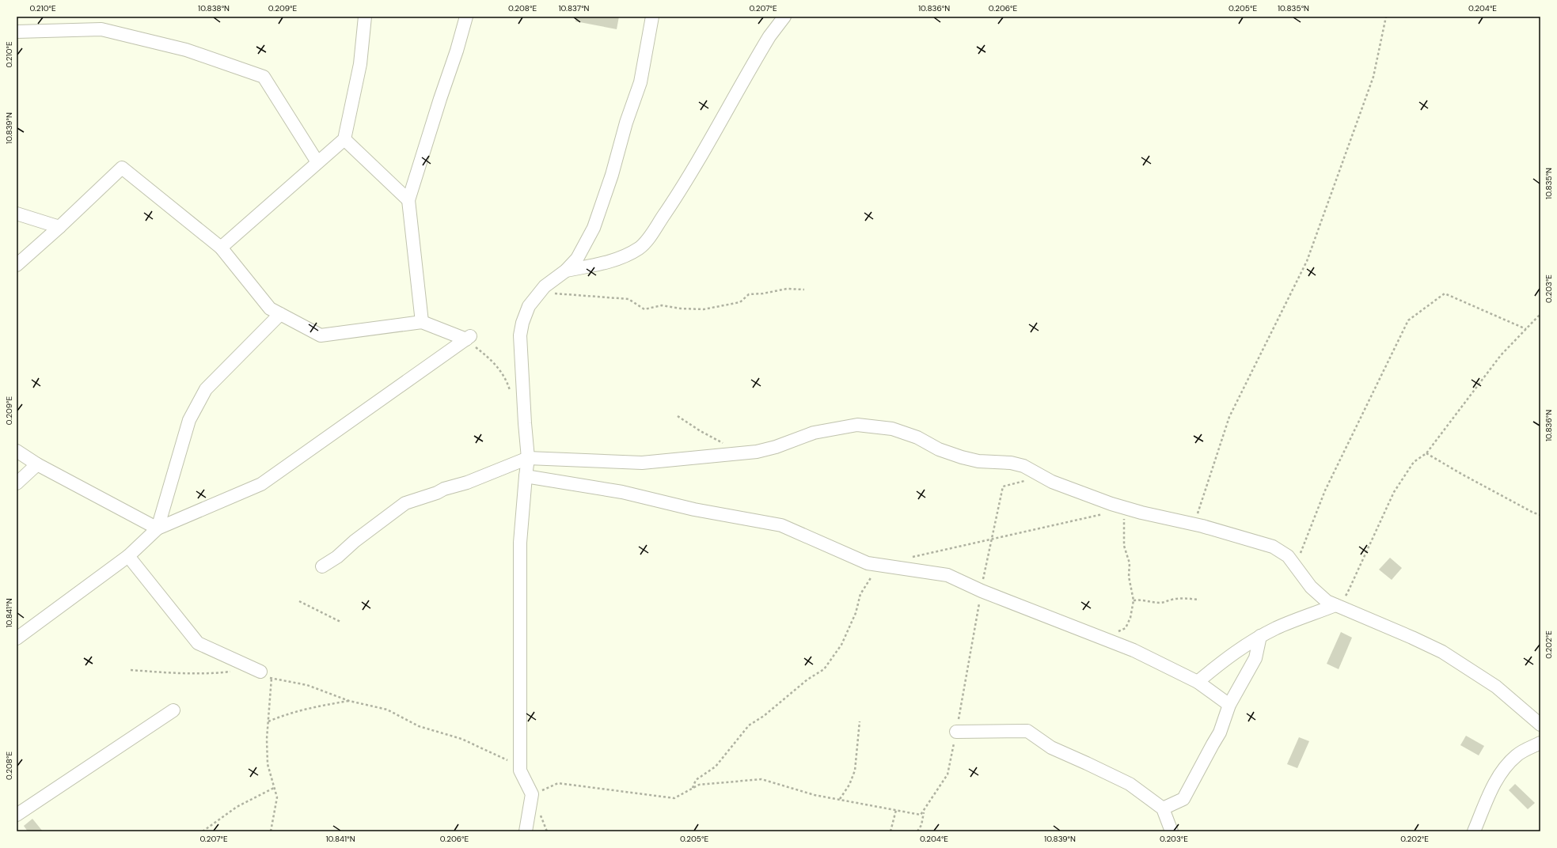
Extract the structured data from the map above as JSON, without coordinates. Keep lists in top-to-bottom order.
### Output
{
  "coordinates": [
    "0.210°E",
    "10.838°N",
    "0.209°E",
    "0.208°E",
    "10.837°N",
    "0.207°E",
    "10.836°N",
    "0.206°E",
    "0.205°E",
    "10.835°N",
    "0.204°E",
    "10.839°N",
    "0.203°E",
    "10.841°N",
    "0.202°E"
  ]
}
